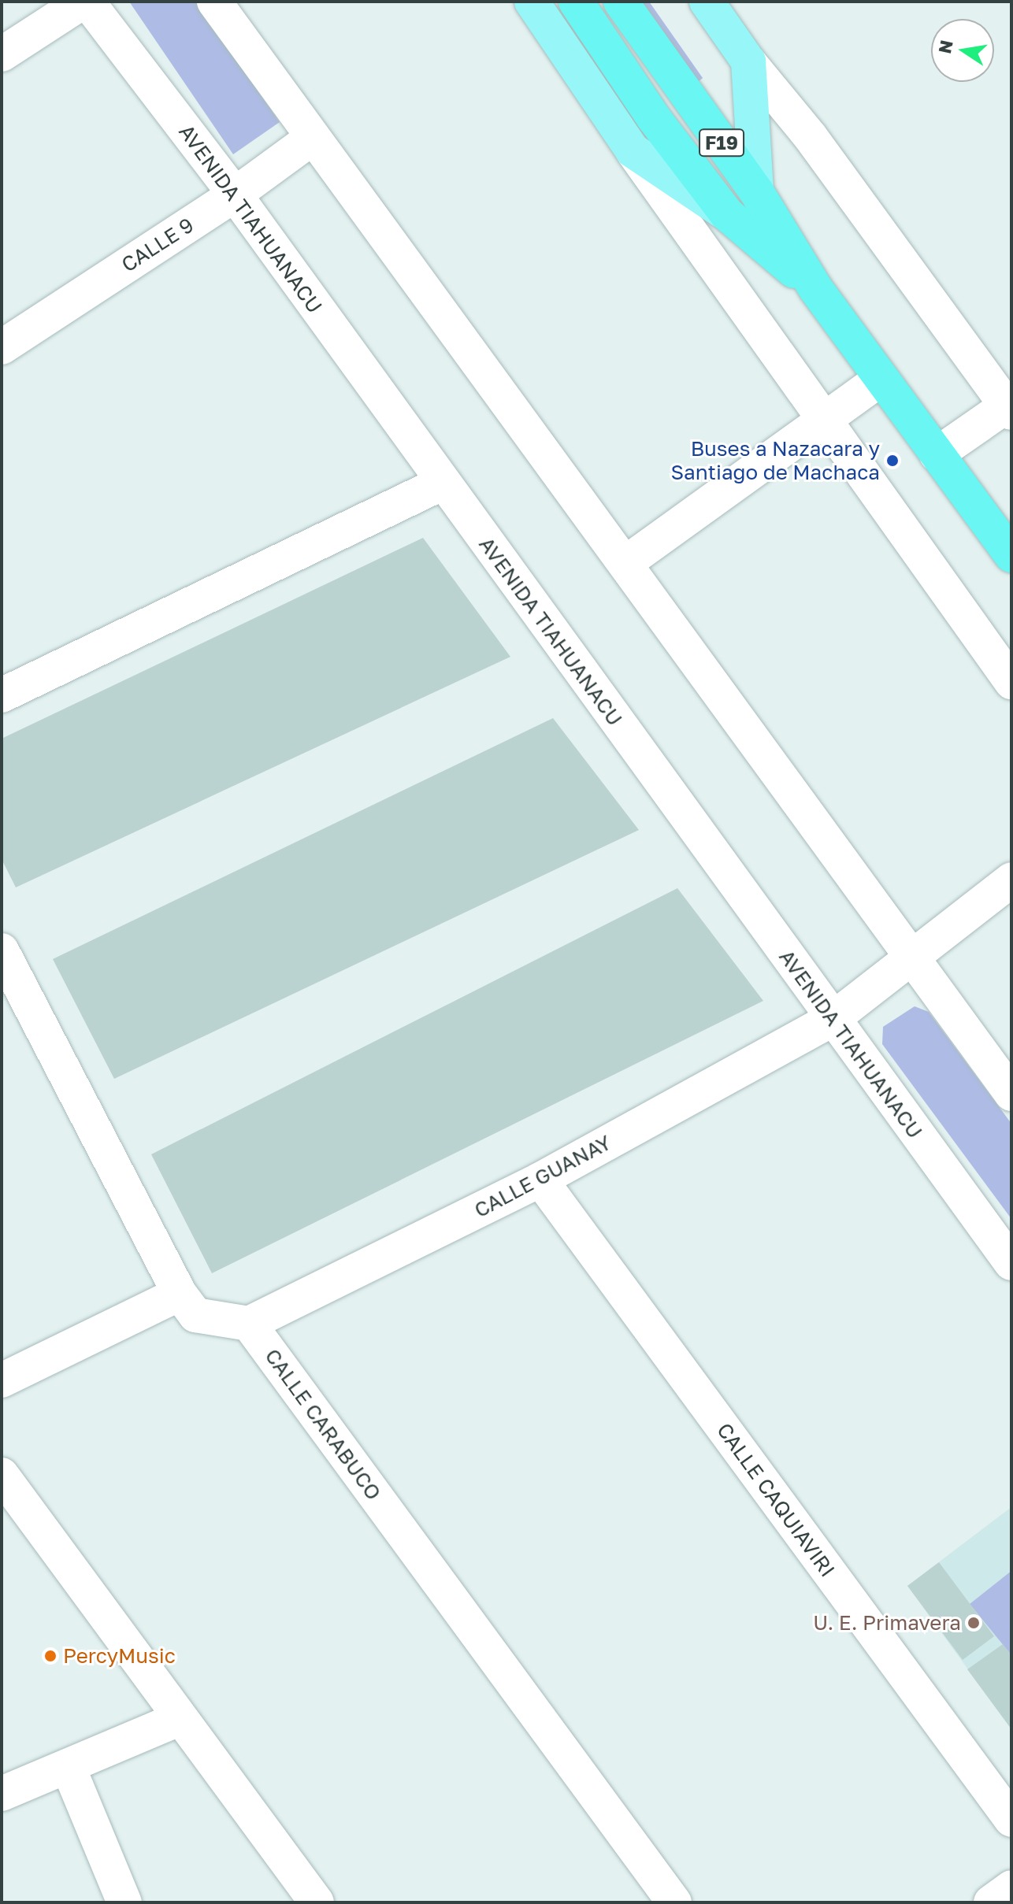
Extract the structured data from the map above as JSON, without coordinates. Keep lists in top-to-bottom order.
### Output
{
  "streets": {
    "highway": ["F19"],
    "street": [
      "AVENIDA TIAHUANACU",
      "CALLE 9",
      "CALLE GUANAY",
      "CALLE CARABUCO",
      "CALLE CAQUIAVIRI"
    ]
  },
  "crossings": [
    ["AVENIDA TIAHUANACU", "CALLE 9"],
    ["AVENIDA TIAHUANACU", "CALLE GUANAY"],
    ["CALLE GUANAY", "CALLE CARABUCO"],
    ["CALLE GUANAY", "CALLE CAQUIAVIRI"]
  ],
  "places": ["Buses a Nazacara y Santiago de Machaca", "U. E. Primavera", "PercyMusic"],
  "north": "left"
}
